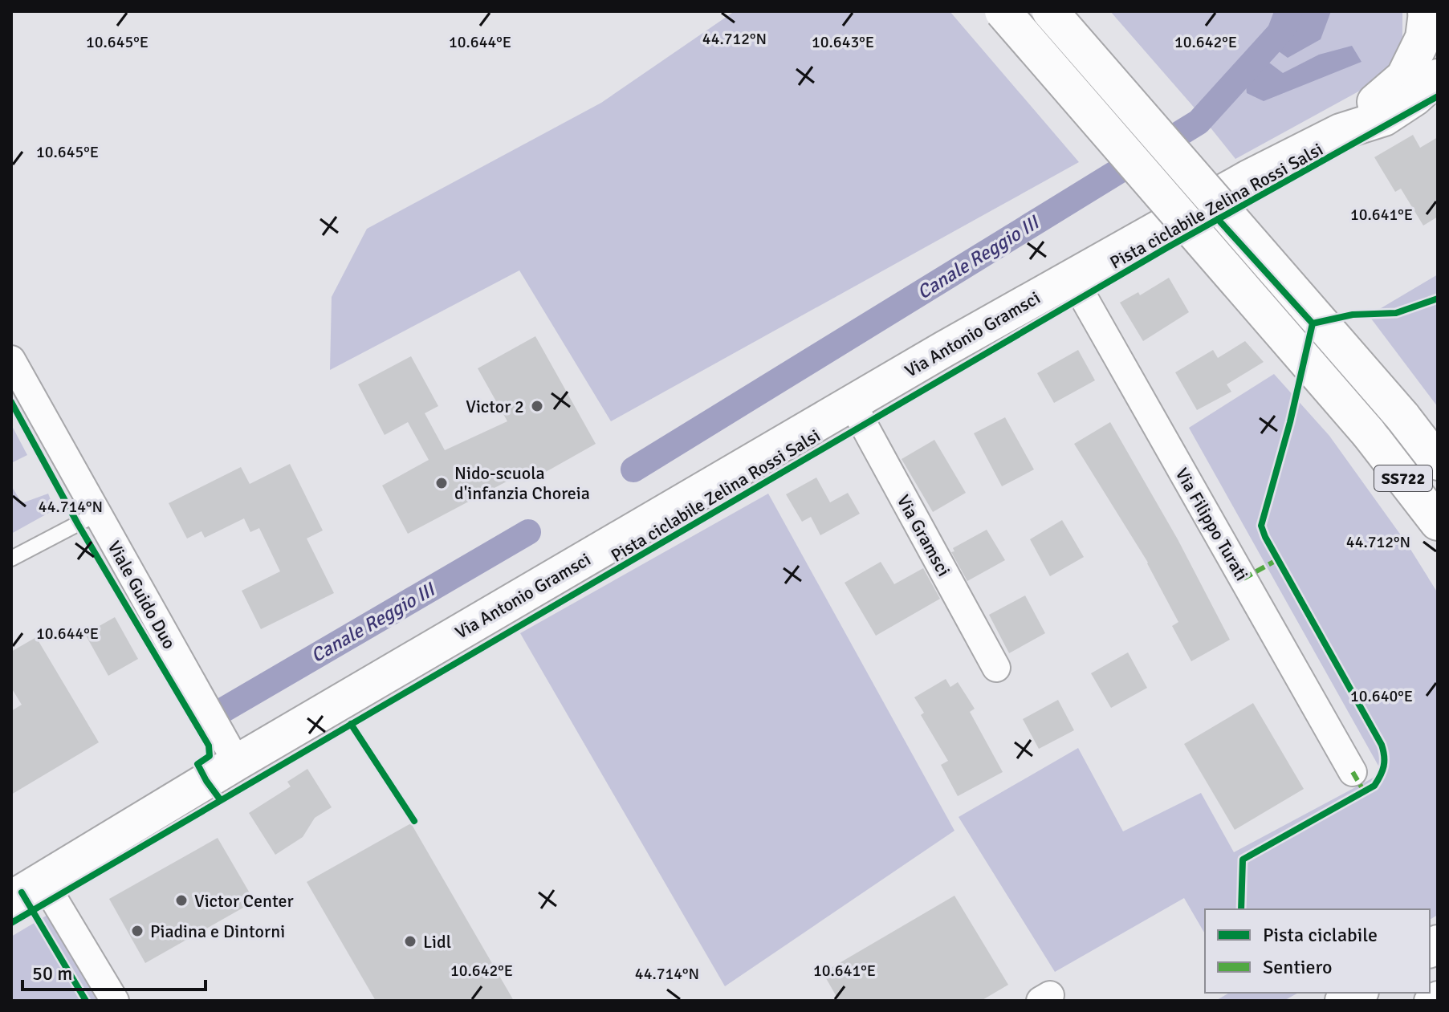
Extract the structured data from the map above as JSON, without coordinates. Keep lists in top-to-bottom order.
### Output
{
  "streets": {
    "main road": ["Via Antonio Gramsci", "SS722"],
    "street": ["Via Filippo Turati", "Via Gramsci", "Viale Guido Duo"],
    "cycle path": ["Pista ciclabile Zelina Rossi Salsi"]
  },
  "crossings": [
    ["Via Antonio Gramsci", "Via Filippo Turati"],
    ["Via Antonio Gramsci", "Via Gramsci"],
    ["Via Antonio Gramsci", "Viale Guido Duo"]
  ],
  "water": ["Canale Reggio III"],
  "places": [
    "Victor 2",
    "Nido-scuola d'infanzia Choreia",
    "Victor Center",
    "Piadina e Dintorni",
    "Lidl"
  ],
  "legend": ["Pista ciclabile", "Sentiero"],
  "scale_bar": "50 m",
  "coordinates": [
    "44.712°N",
    "10.645°E",
    "10.644°E",
    "10.643°E",
    "10.642°E",
    "10.641°E",
    "44.714°N",
    "10.640°E"
  ]
}
